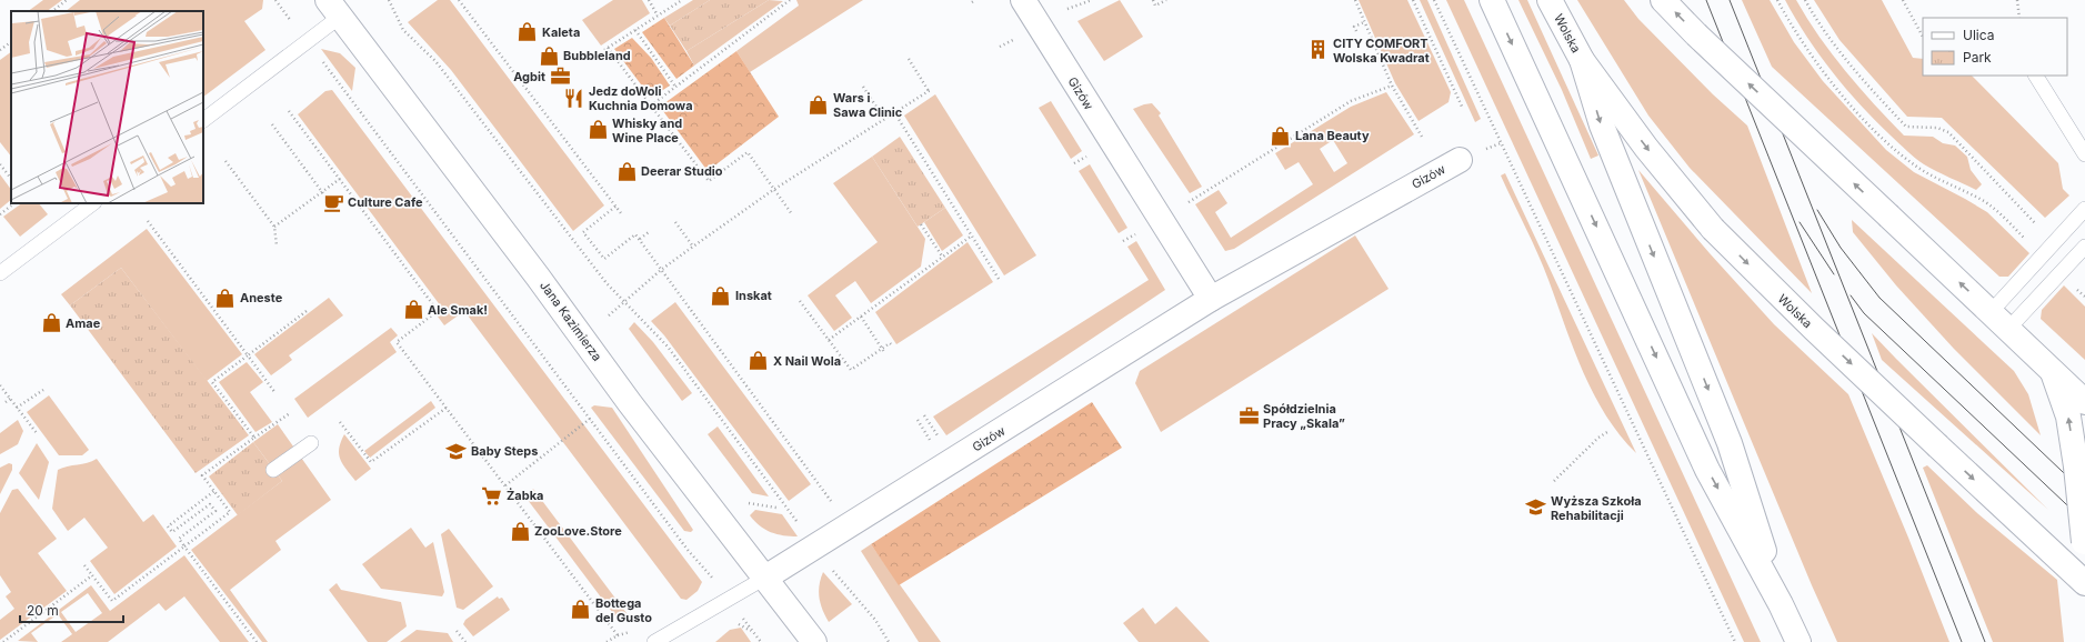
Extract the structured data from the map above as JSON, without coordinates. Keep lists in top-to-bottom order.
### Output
{
  "streets": {
    "main road": ["Wolska", "Gizów", "Jana Kazimierza"]
  },
  "crossings": [
    ["Gizów", "Jana Kazimierza"]
  ],
  "places": {
    "shop": [
      "Kaleta",
      "Bubbleland",
      "Wars i Sawa Clinic",
      "Whisky and Wine Place",
      "Lana Beauty",
      "Deerar Studio",
      "Inskat",
      "Aneste",
      "Ale Smak!",
      "Amae",
      "X Nail Wola",
      "ZooLove.Store",
      "Bottega del Gusto"
    ],
    "building": ["CITY COMFORT Wolska Kwadrat"],
    "office": ["Agbit", "Spółdzielnia Pracy „Skala”"],
    "restaurant": ["Jedz doWoli Kuchnia Domowa"],
    "cafe": ["Culture Cafe"],
    "school or university": ["Baby Steps", "Wyższa Szkoła Rehabilitacji"],
    "supermarket": ["Żabka"]
  },
  "legend": ["Ulica", "Park"],
  "scale_bar": "20 m"
}
